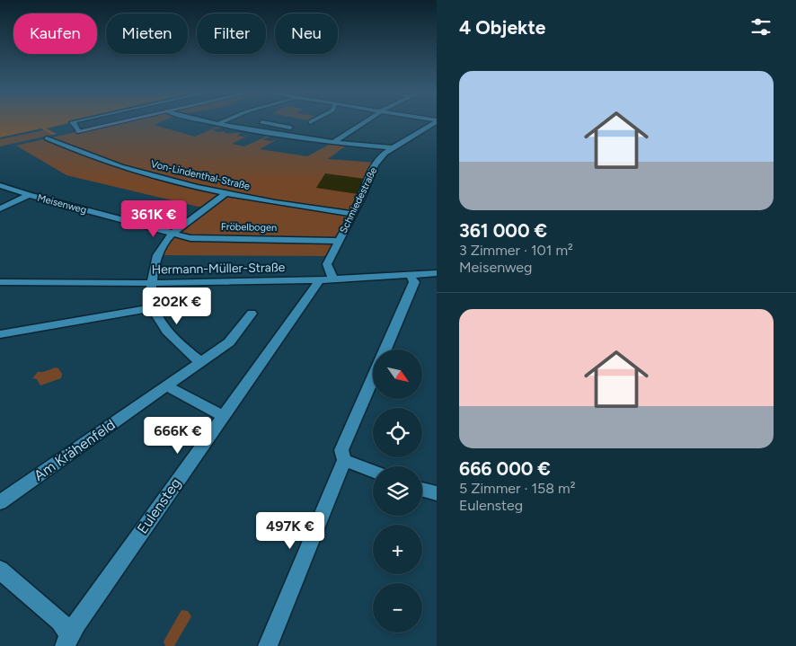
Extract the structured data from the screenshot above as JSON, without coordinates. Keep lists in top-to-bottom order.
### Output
{
  "streets": {
    "street": [
      "Von-Lindenthal-Straße",
      "Schmiedestraße",
      "Meisenweg",
      "Fröbelbogen",
      "Hermann-Müller-Straße",
      "Am Krähenfeld",
      "Eulensteg"
    ]
  },
  "crossings": [
    ["Von-Lindenthal-Straße", "Schmiedestraße"],
    ["Schmiedestraße", "Fröbelbogen"],
    ["Schmiedestraße", "Hermann-Müller-Straße"],
    ["Schmiedestraße", "Eulensteg"],
    ["Meisenweg", "Fröbelbogen"],
    ["Hermann-Müller-Straße", "Eulensteg"]
  ],
  "north": "bottom right",
  "page": {
    "heading": "4 Objekte",
    "chip": [
      "Kaufen",
      "Mieten",
      "Filter",
      "Neu"
    ],
    "list": [
      {
        "name": "361 000 €",
        "note": "3 Zimmer · 101 m² · Meisenweg"
      },
      {
        "name": "666 000 €",
        "note": "5 Zimmer · 158 m² · Eulensteg"
      }
    ],
    "price": [
      "361K €",
      "202K €",
      "666K €",
      "497K €"
    ],
    "map_buttons": ["+", "−"]
  }
}
